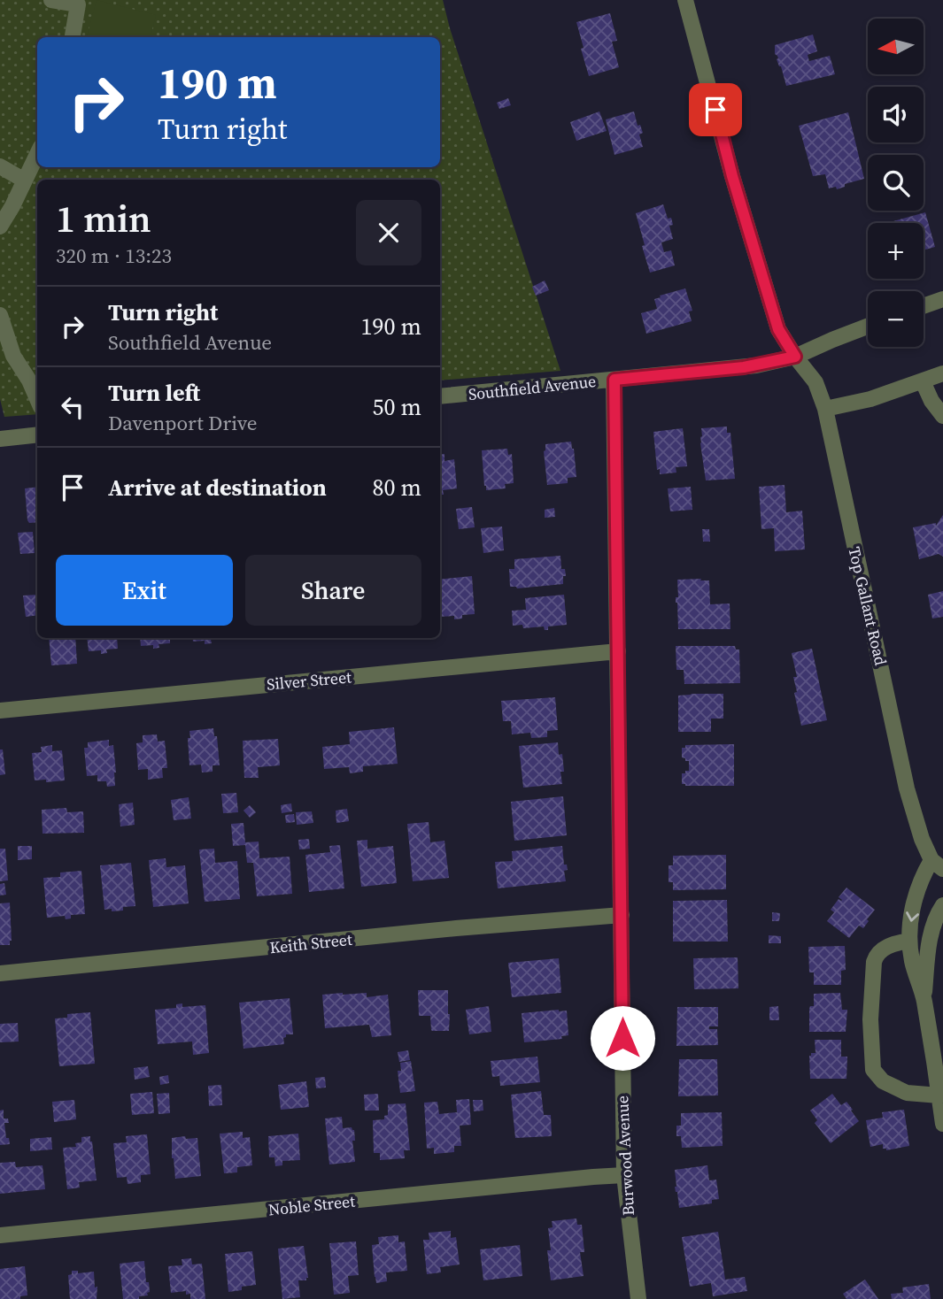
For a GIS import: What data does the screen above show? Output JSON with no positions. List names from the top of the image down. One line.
{"streets":{"street":["Southfield Avenue","Top Gallant Road","Silver Street","Keith Street","Burwood Avenue","Noble Street"]},"crossings":[["Southfield Avenue","Top Gallant Road"],["Southfield Avenue","Burwood Avenue"],["Silver Street","Burwood Avenue"],["Keith Street","Burwood Avenue"],["Burwood Avenue","Noble Street"]],"north":"left","page":{"map_buttons":["+","−"],"turn":["190 m","Turn right"],"heading":["1 min","320 m · 13:23"],"list":[{"name":"Turn right","note":"Southfield Avenue","value":"190 m"},{"name":"Turn left","note":"Davenport Drive","value":"50 m"},{"name":"Arrive at destination","value":"80 m"}],"buttons":["Exit","Share"]}}
